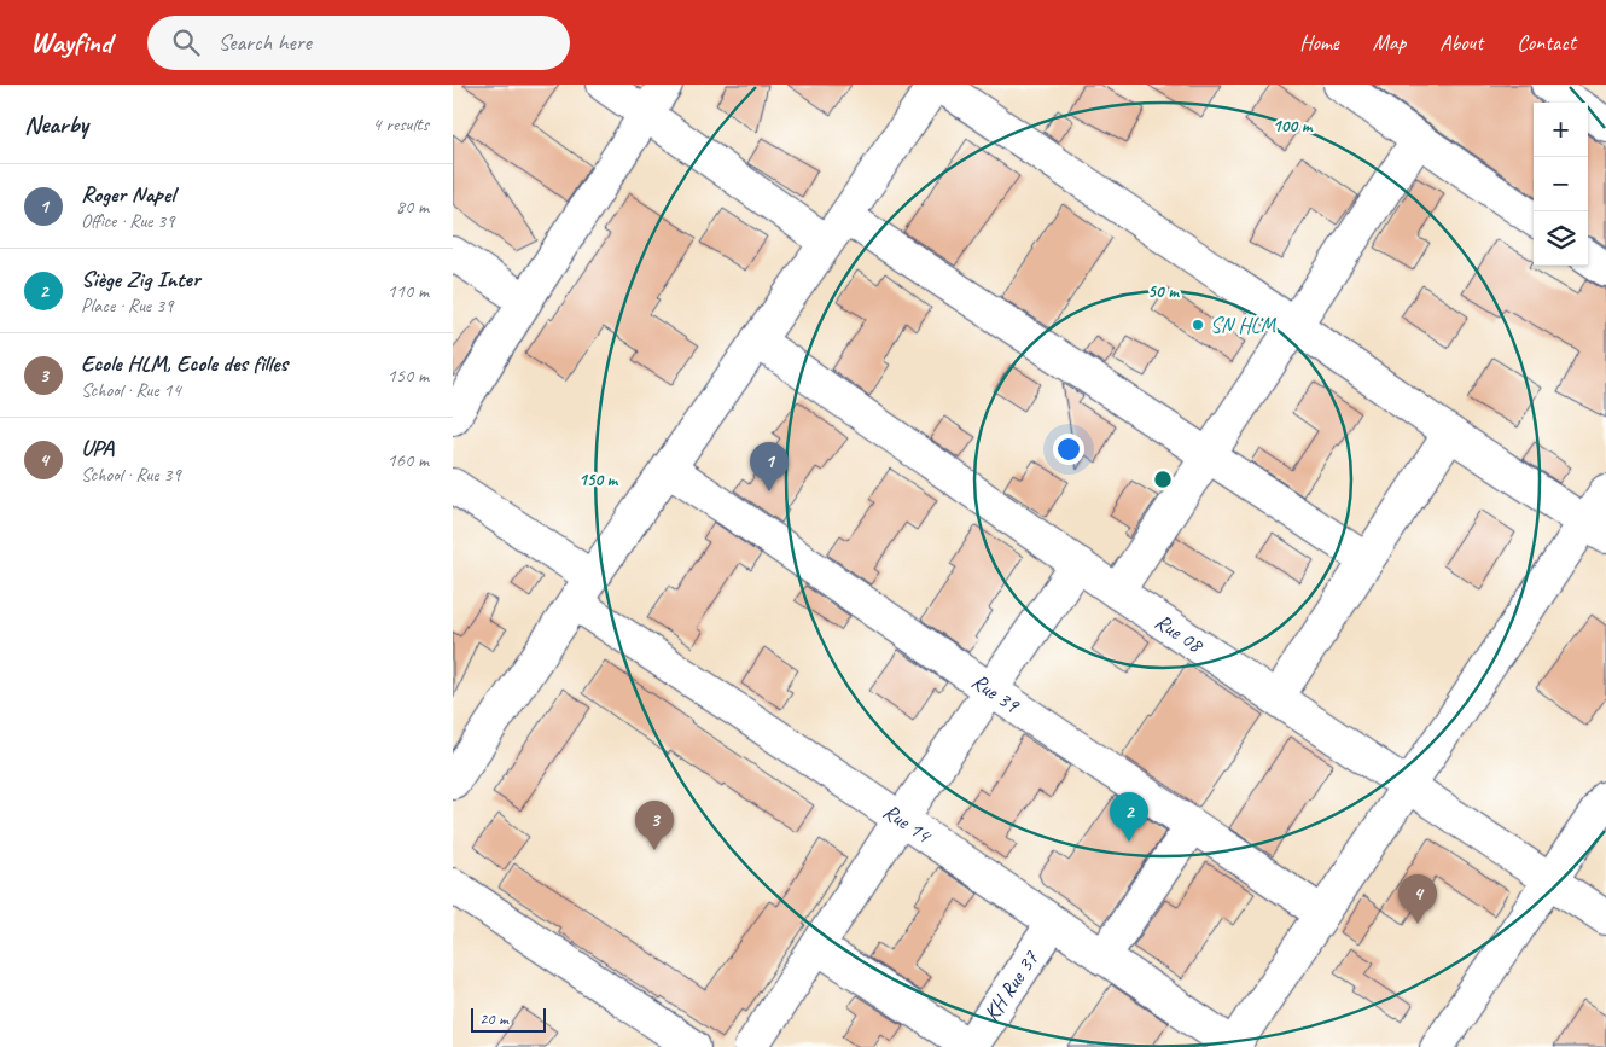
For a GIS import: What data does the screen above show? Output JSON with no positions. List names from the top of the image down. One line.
{"streets":{"street":["Rue 08","Rue 39","Rue 14","KH Rue 37"]},"crossings":[["Rue 14","KH Rue 37"]],"places":["SN HLM"],"scale_bar":"20 m","page":{"header":"Wayfind","search":"Search here","nav":["Home","Map","About","Contact"],"heading":["Nearby","4 results"],"map_buttons":["+","−"],"list":[{"mark":"1","name":"Roger Napel","note":"Office · Rue 39","value":"80 m"},{"mark":"2","name":"Siège Zig Inter","note":"Place · Rue 39","value":"110 m"},{"mark":"3","name":"Ecole HLM, Ecole des filles","note":"School · Rue 14","value":"150 m"},{"mark":"4","name":"UPA","note":"School · Rue 39","value":"160 m"}],"pins":["1","2","3","4"],"scale":"20 m"},"rings":["100 m","50 m","150 m"]}
